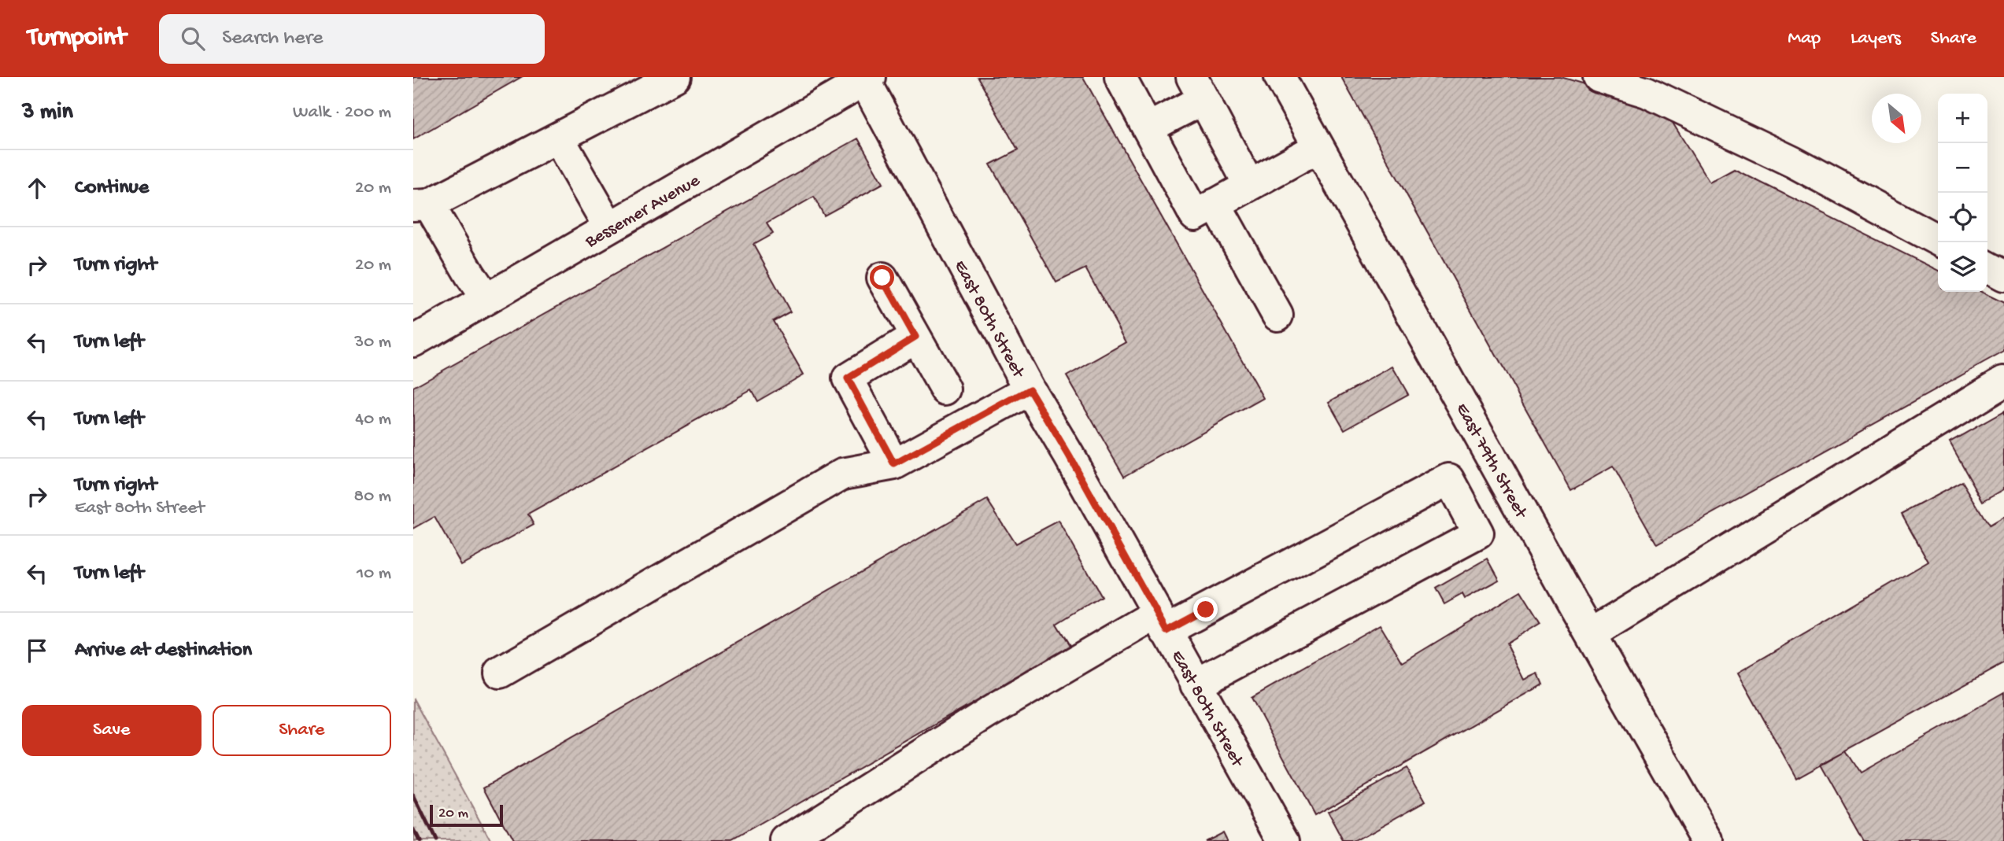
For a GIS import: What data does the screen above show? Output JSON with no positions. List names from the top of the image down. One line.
{"streets":{"street":["Bessemer Avenue","East 80th Street","East 79th Street"]},"crossings":[["Bessemer Avenue","East 80th Street"]],"scale_bar":"20 m","north":"bottom right","page":{"header":"Turnpoint","search":"Search here","nav":["Map","Layers","Share"],"heading":["3 min","Walk · 200 m"],"map_buttons":["+","−"],"list":[["Continue","20 m"],["Turn right","20 m"],["Turn left","30 m"],["Turn left","40 m"],["Turn right","East 80th Street","80 m"],["Turn left","10 m"],"Arrive at destination"],"buttons":["Save","Share"],"scale":"20 m"}}
